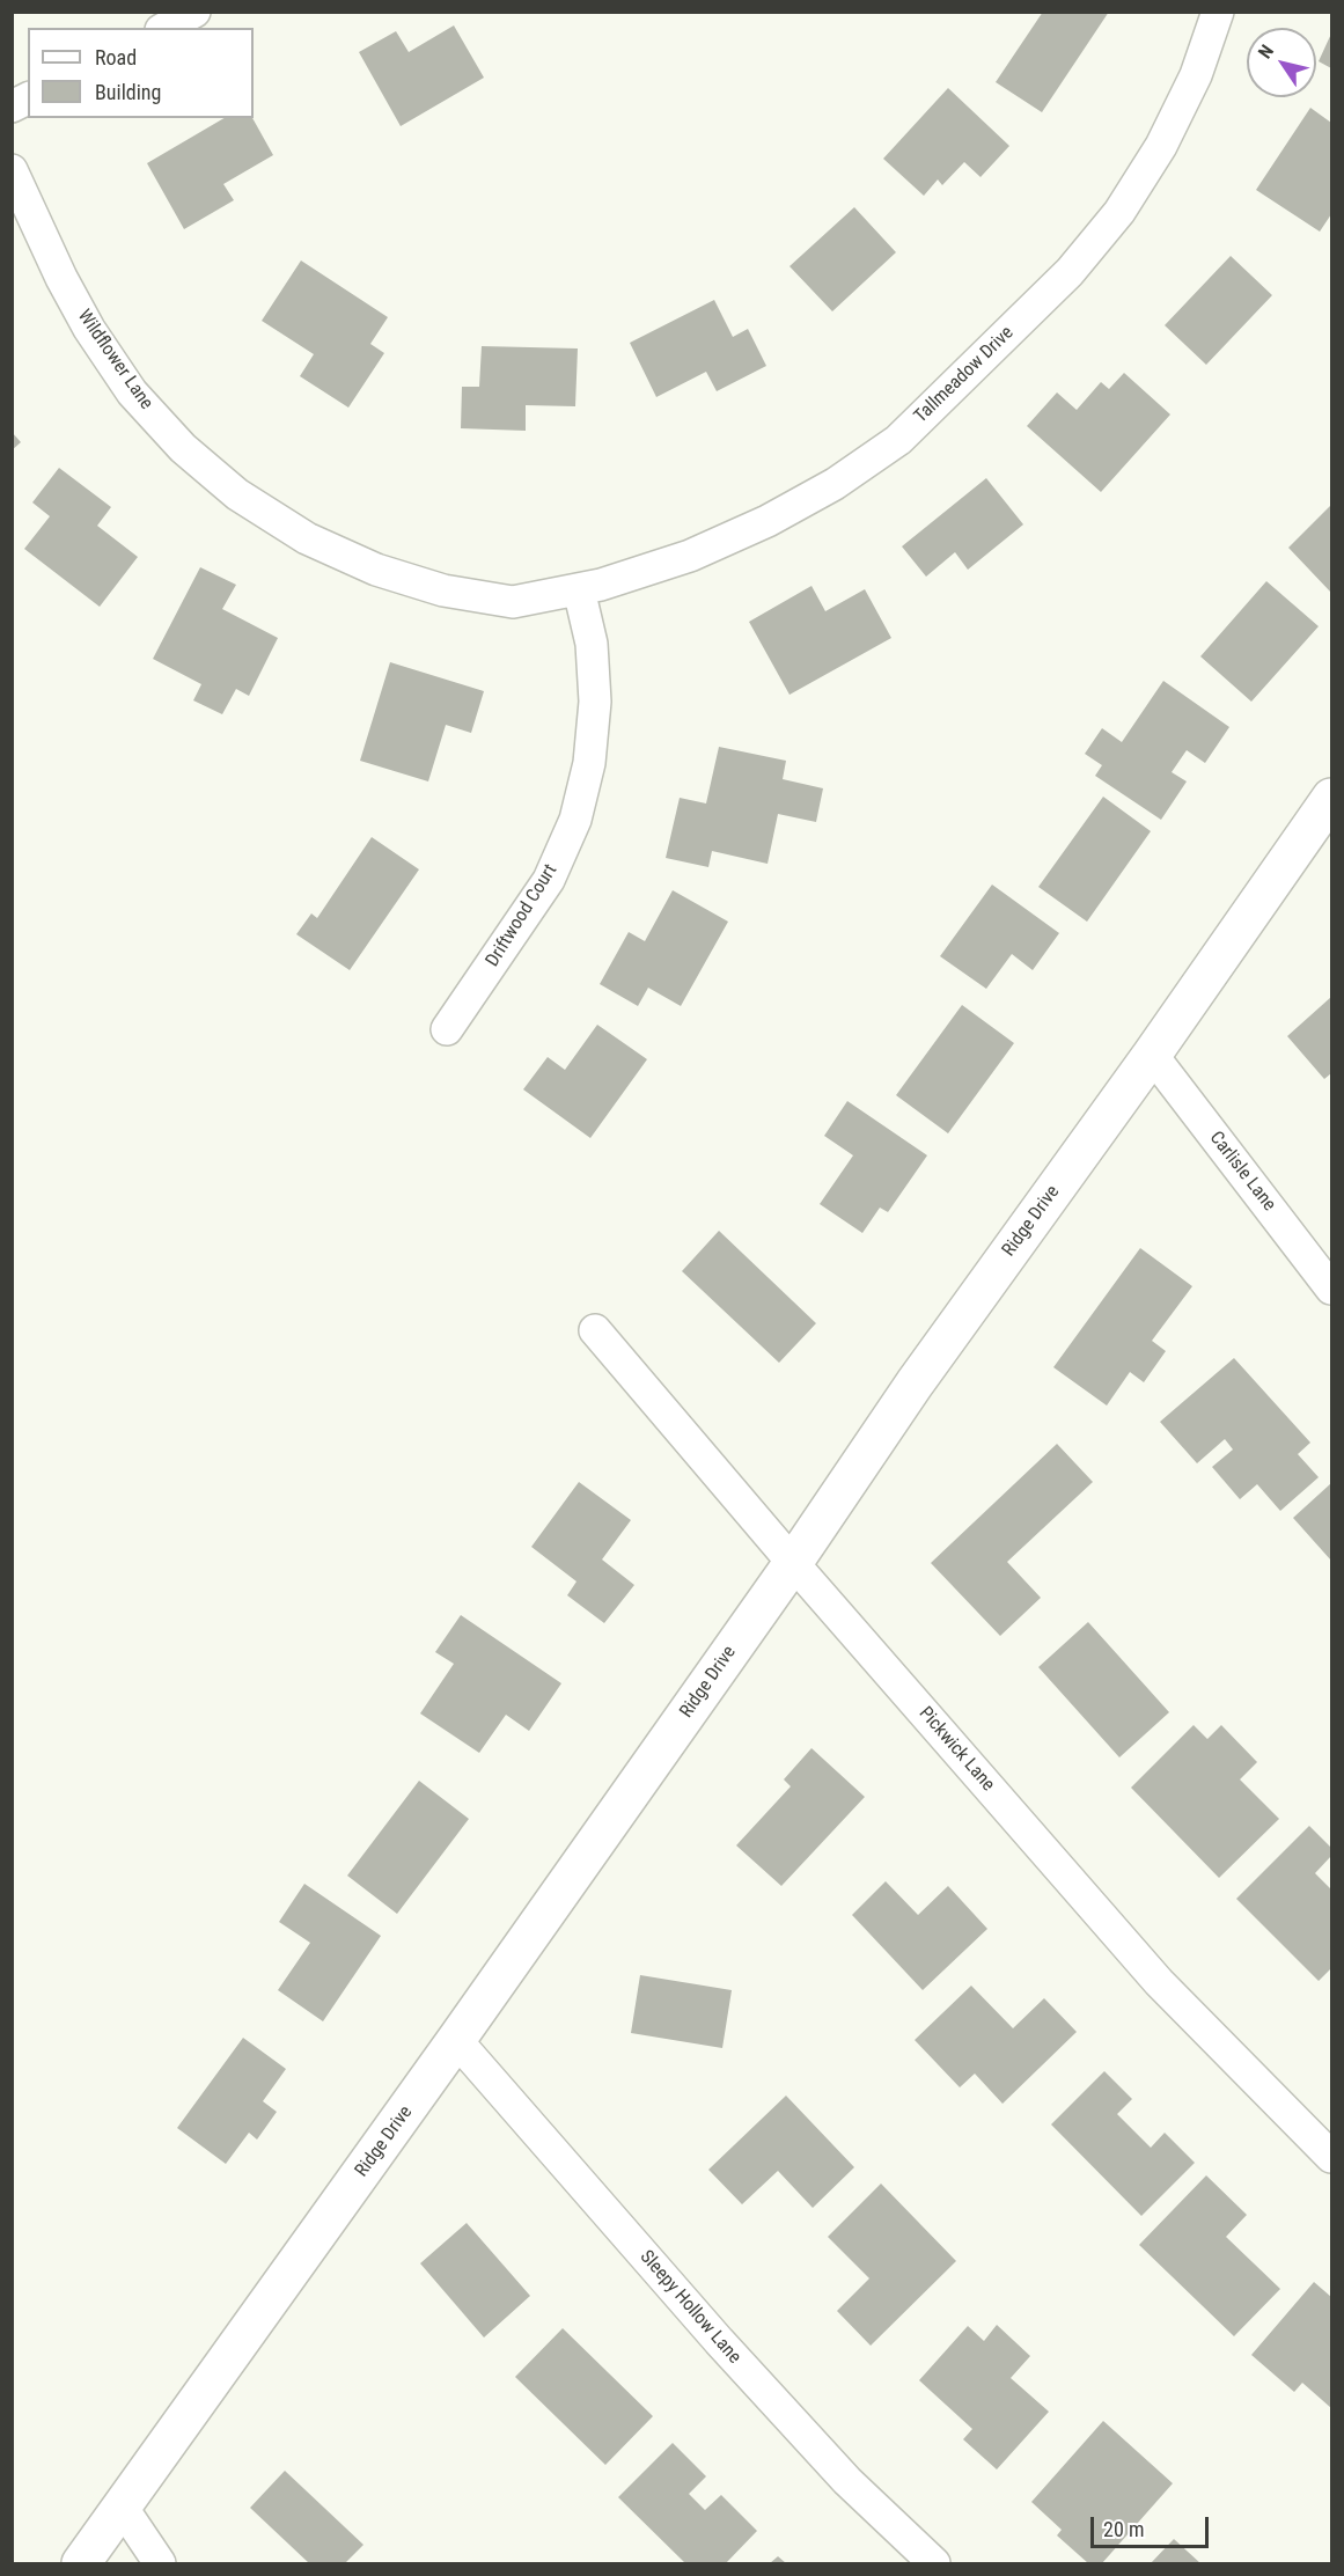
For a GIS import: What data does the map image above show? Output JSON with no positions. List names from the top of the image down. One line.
{"streets":{"street":["Wildflower Lane","Tallmeadow Drive","Driftwood Court","Carlisle Lane","Ridge Drive","Pickwick Lane","Sleepy Hollow Lane"]},"crossings":[["Wildflower Lane","Tallmeadow Drive"],["Wildflower Lane","Driftwood Court"],["Tallmeadow Drive","Driftwood Court"],["Carlisle Lane","Ridge Drive"],["Ridge Drive","Pickwick Lane"],["Ridge Drive","Sleepy Hollow Lane"]],"legend":["Road","Building"],"scale_bar":"20 m","north":"top left"}
